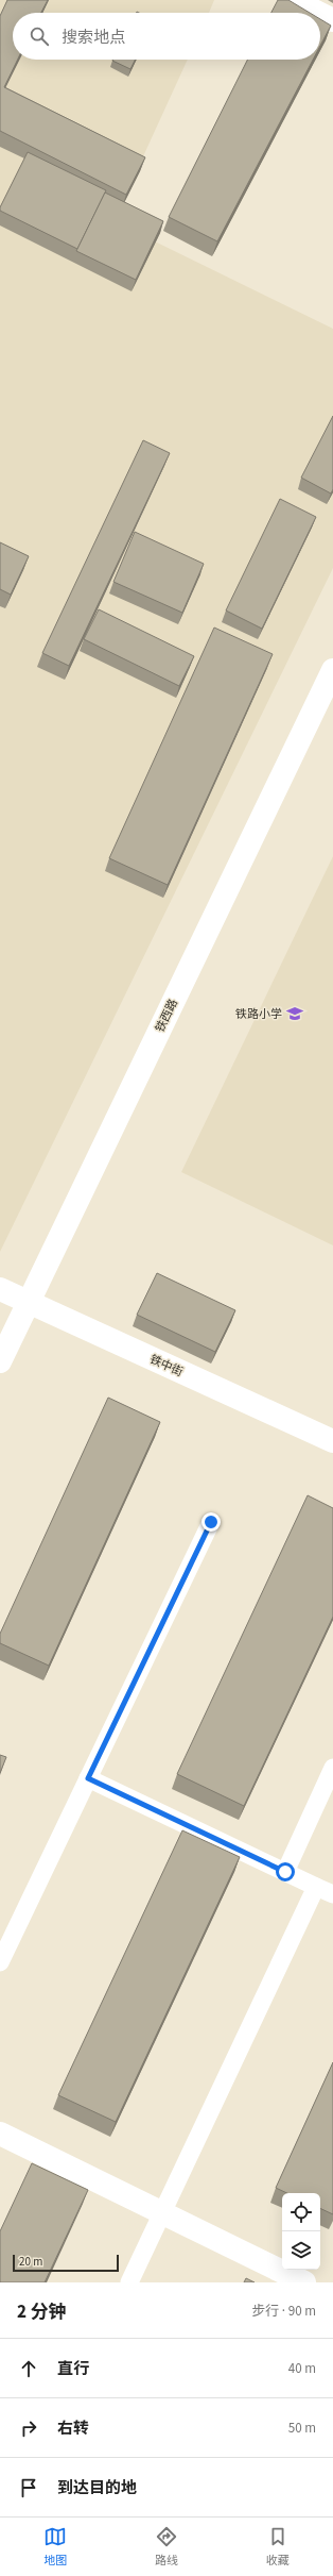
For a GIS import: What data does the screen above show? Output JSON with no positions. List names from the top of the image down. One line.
{"streets":{"street":["铁西路","铁中街"]},"crossings":[["铁西路","铁中街"]],"places":{"school or university":["铁路小学"]},"scale_bar":"20 m","page":{"search":"搜索地点","scale":"20 m","heading":["2 分钟","步行 · 90 m"],"list":[["直行","40 m"],["右转","50 m"],"到达目的地"],"nav":["地图","路线","收藏"]}}
